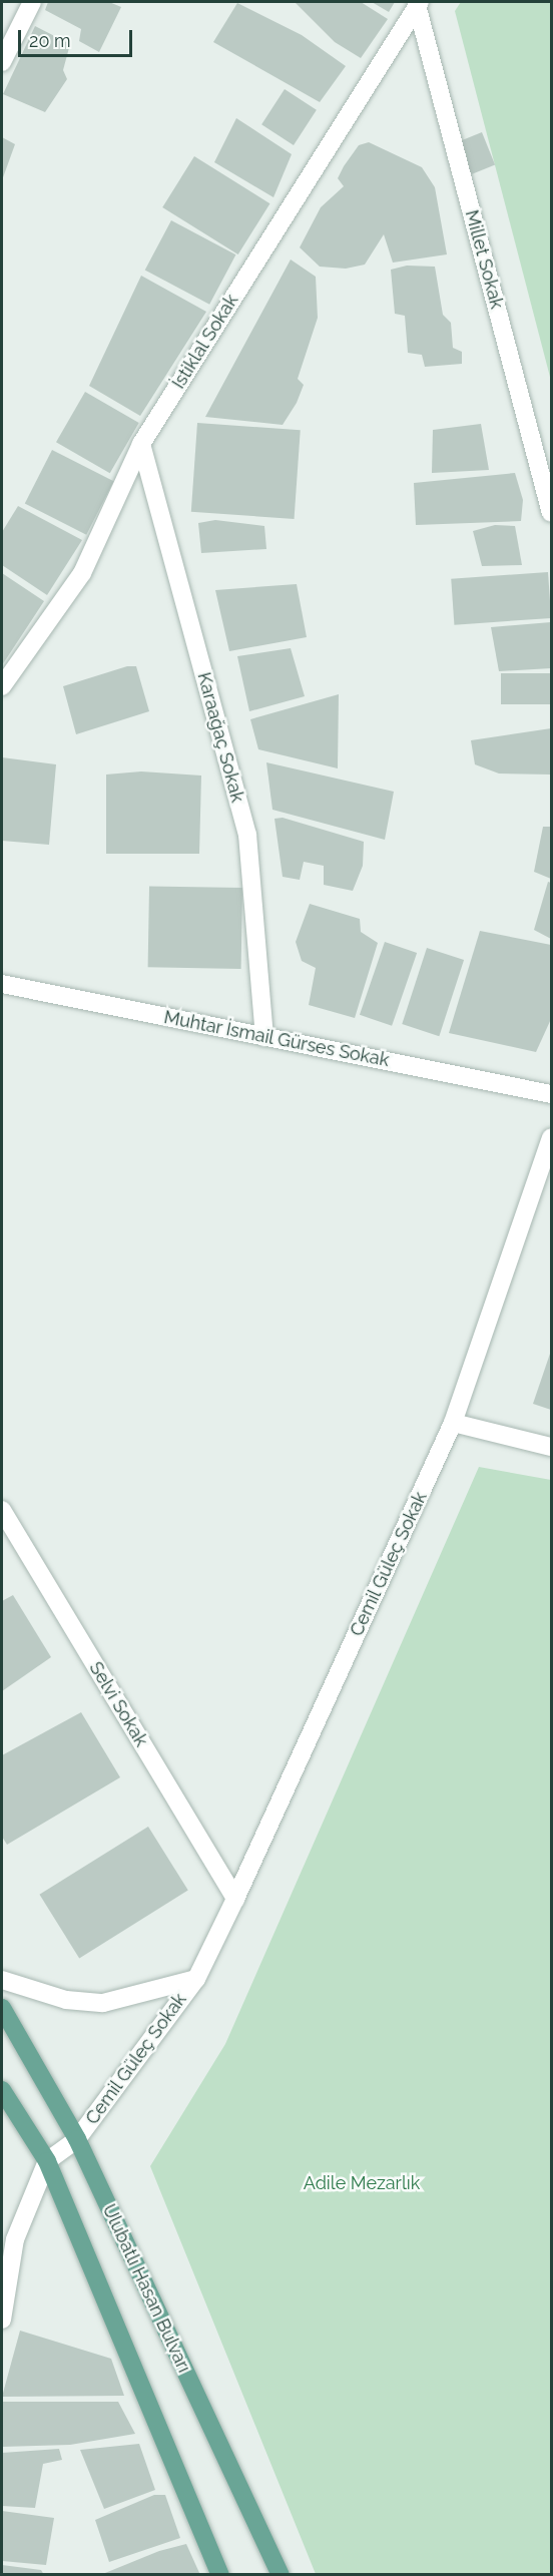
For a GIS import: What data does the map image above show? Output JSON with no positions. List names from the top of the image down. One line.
{"streets":{"main road":["Ulubatlı Hasan Bulvarı"],"street":["Millet Sokak","İstiklal Sokak","Karaağaç Sokak","Muhtar İsmail Gürses Sokak","Cemil Güleç Sokak","Selvi Sokak"]},"crossings":[["Millet Sokak","İstiklal Sokak"],["İstiklal Sokak","Karaağaç Sokak"],["Karaağaç Sokak","Muhtar İsmail Gürses Sokak"],["Cemil Güleç Sokak","Selvi Sokak"],["Cemil Güleç Sokak","Ulubatlı Hasan Bulvarı"]],"parks":["Adile Mezarlık"],"scale_bar":"20 m"}
